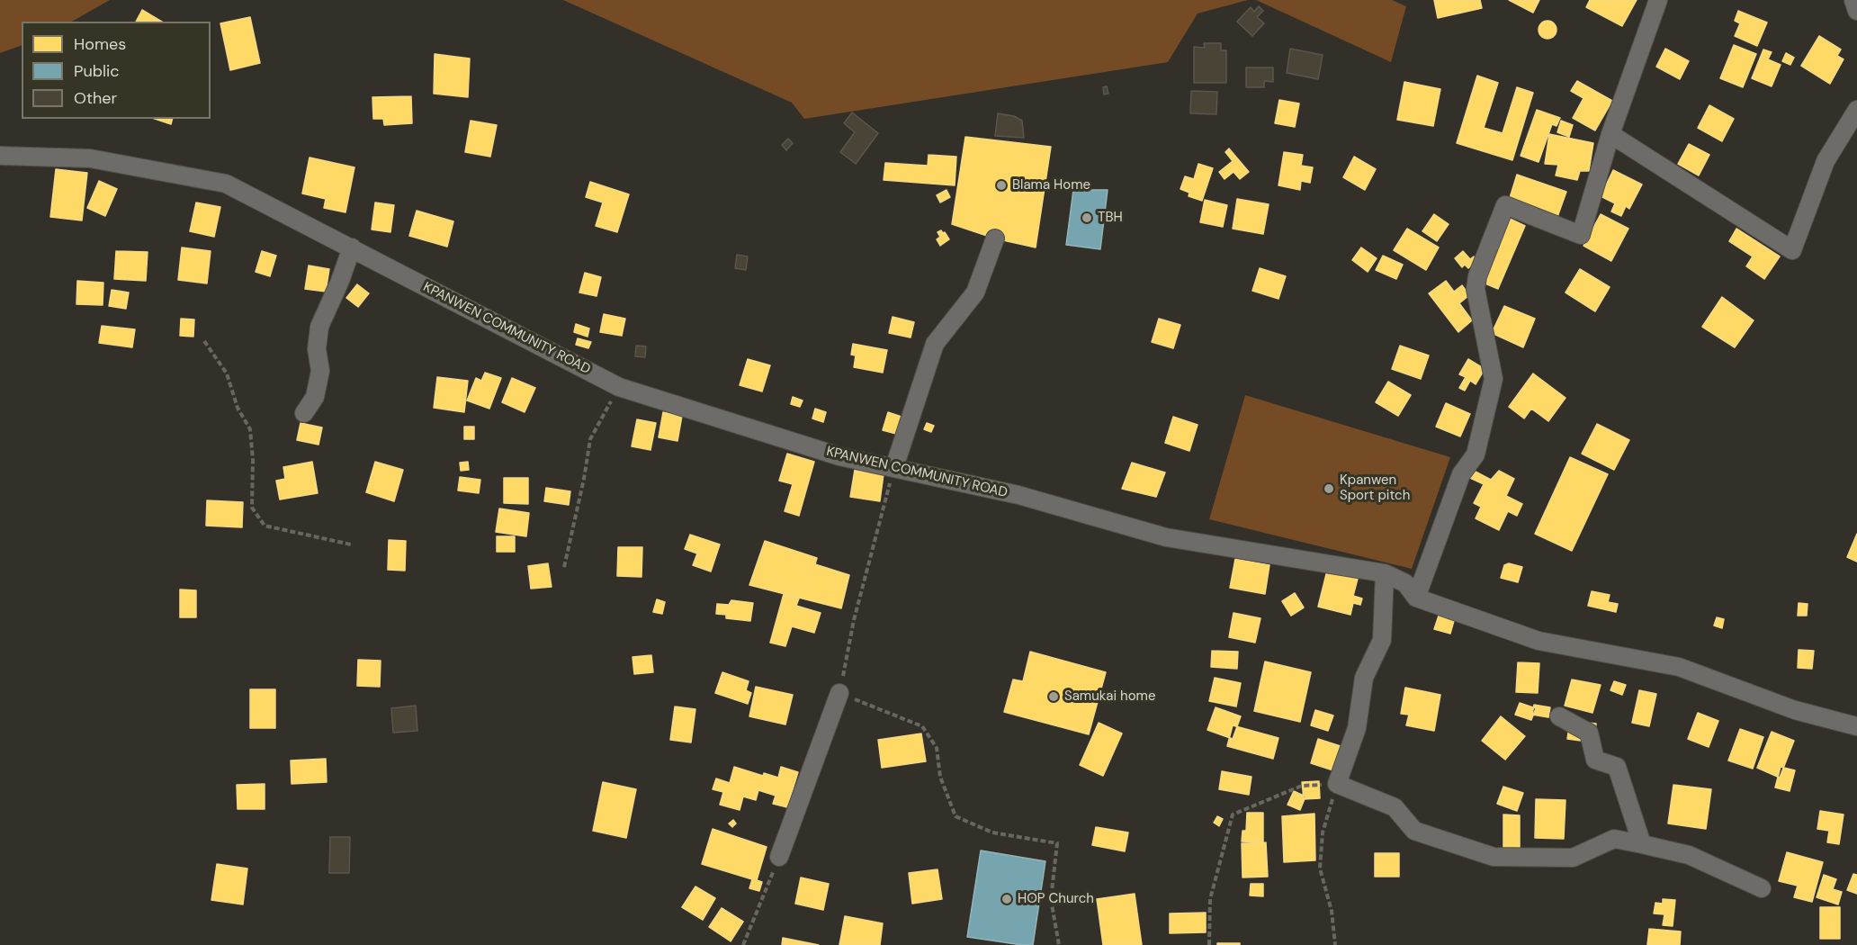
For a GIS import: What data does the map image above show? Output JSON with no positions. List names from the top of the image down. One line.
{"streets":{"street":["KPANWEN COMMUNITY ROAD"]},"places":["Blama Home","TBH","Kpanwen Sport pitch","Samukai home","HOP Church"],"legend":["Homes","Public","Other"]}
